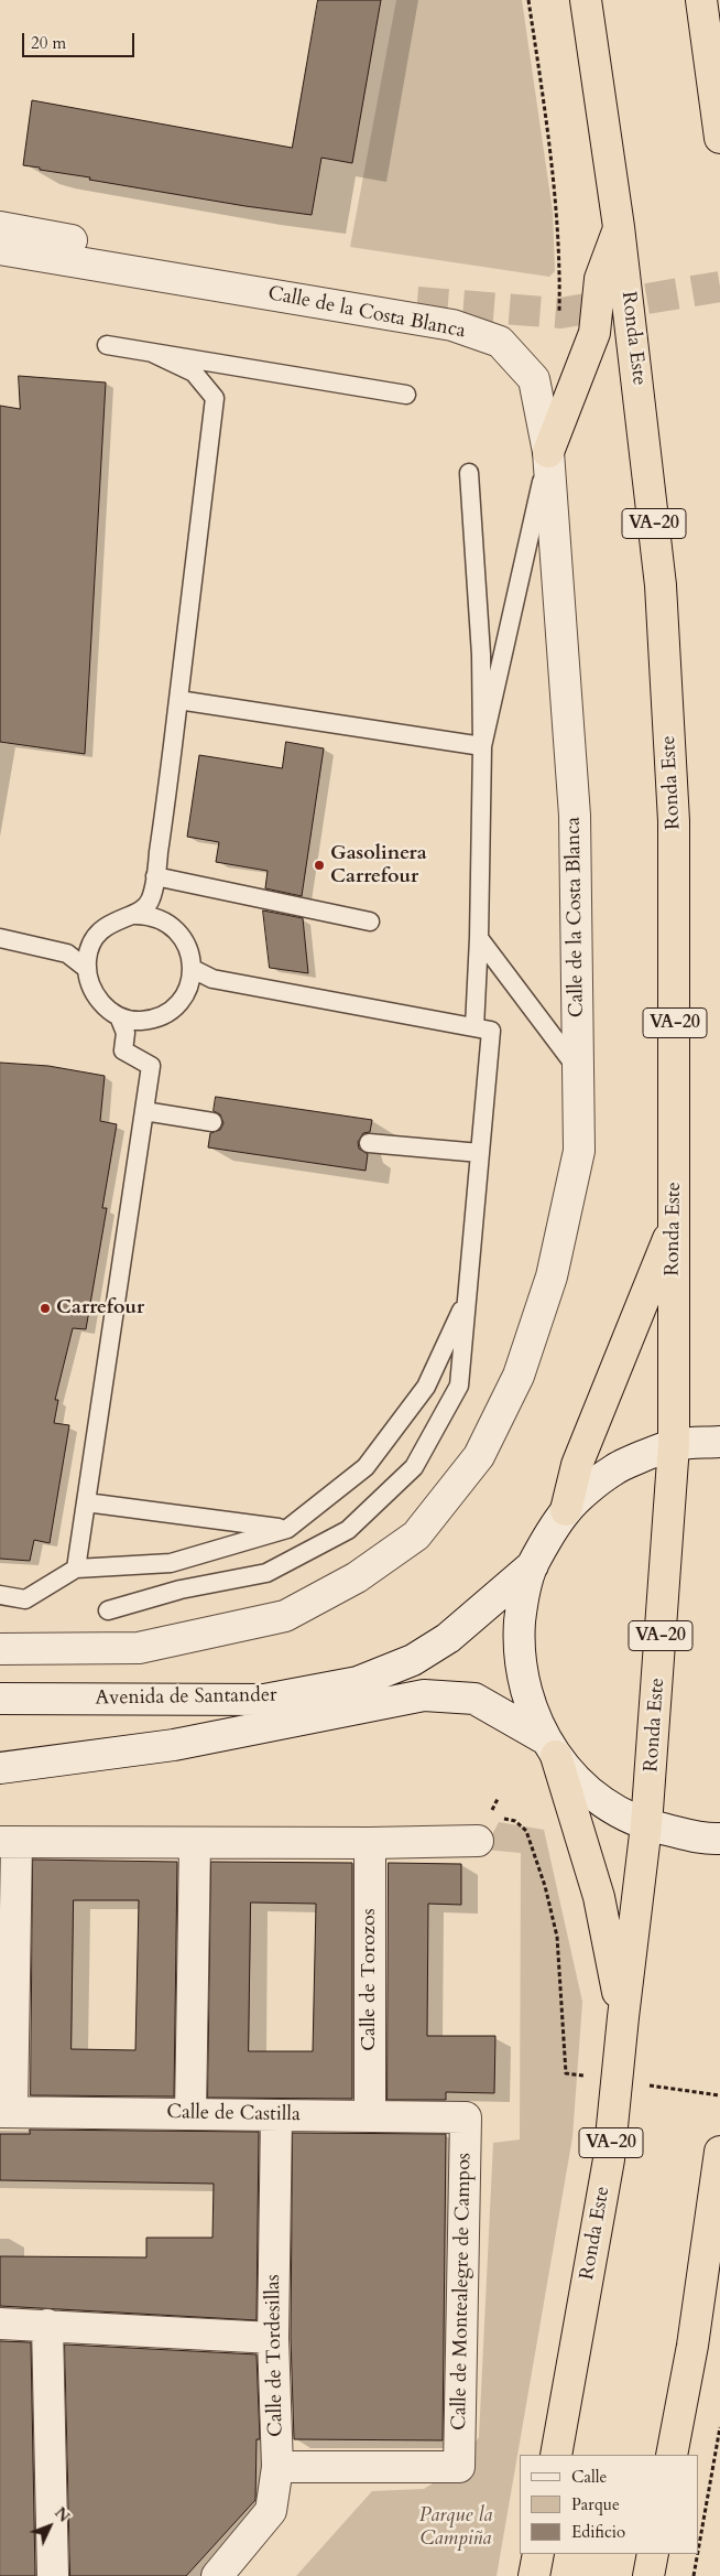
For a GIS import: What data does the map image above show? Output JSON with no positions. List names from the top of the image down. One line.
{"streets":{"highway":["Ronda Este","VA-20"],"street":["Calle de la Costa Blanca","Avenida de Santander","Calle de Torozos","Calle de Castilla","Calle de Montealegre de Campos","Calle de Tordesillas"]},"crossings":[["Calle de Torozos","Calle de Castilla"],["Calle de Castilla","Calle de Montealegre de Campos"],["Calle de Castilla","Calle de Tordesillas"],["Calle de Montealegre de Campos","Calle de Tordesillas"]],"parks":["Parque la Campiña"],"places":["Gasolinera Carrefour","Carrefour"],"legend":["Calle","Parque","Edificio"],"scale_bar":"20 m","north":"top right"}
